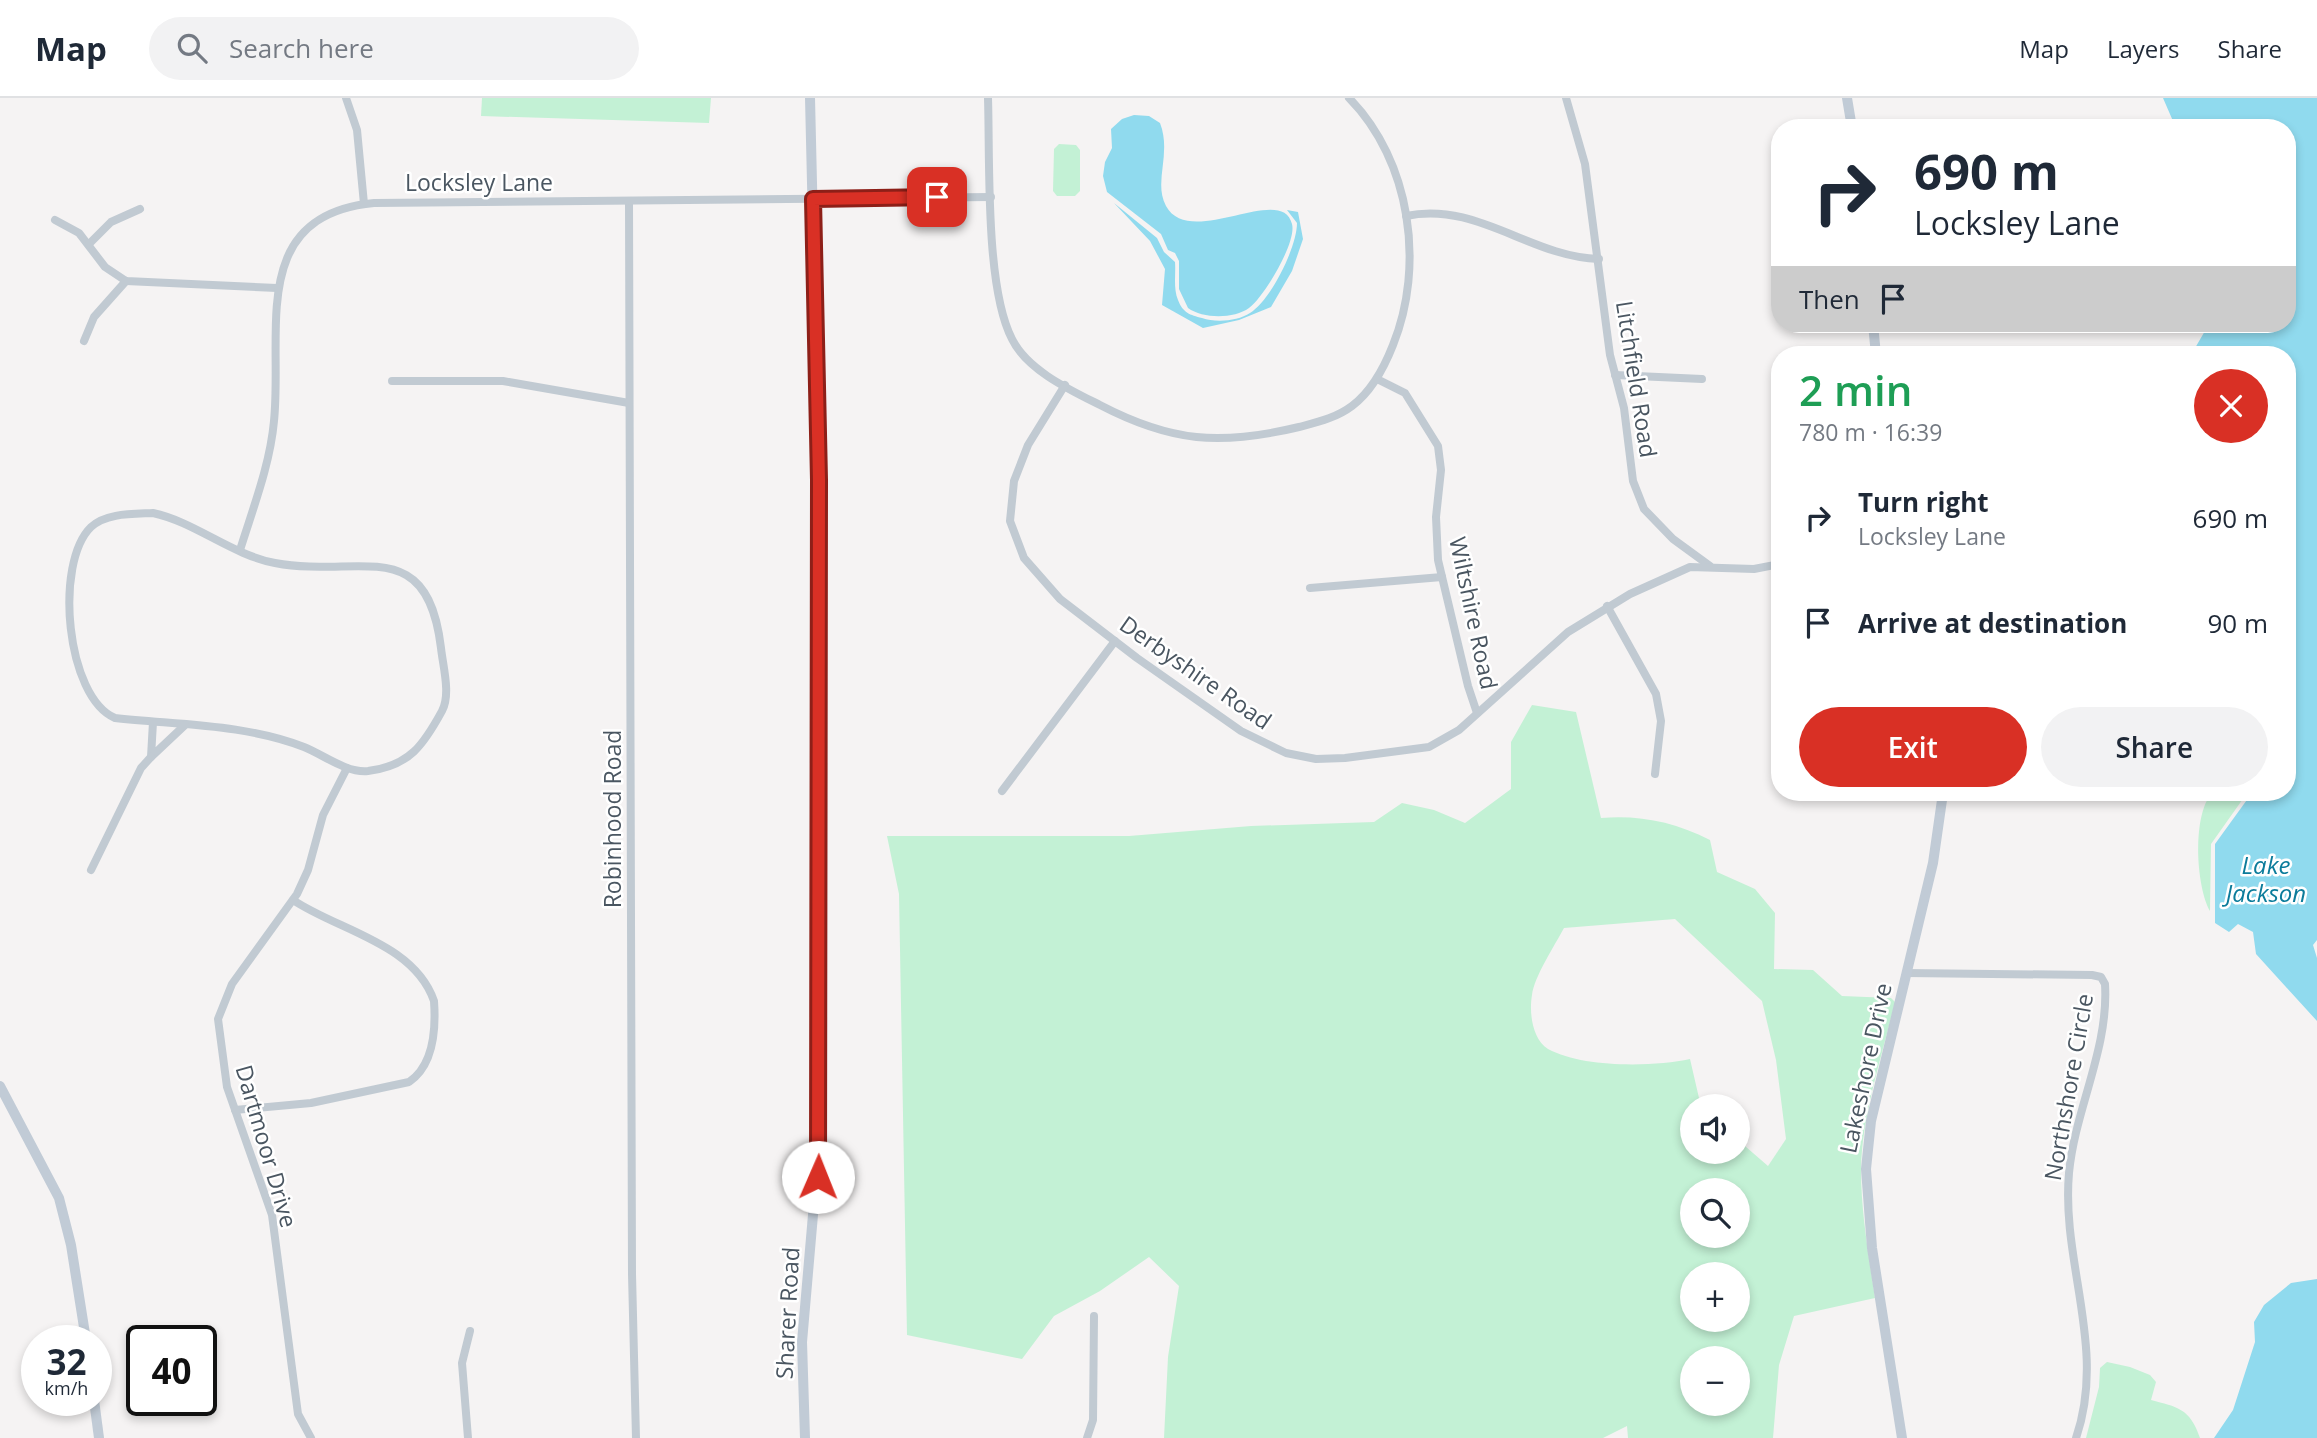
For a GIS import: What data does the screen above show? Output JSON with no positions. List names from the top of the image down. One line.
{"streets":{"street":["Locksley Lane","Litchfield Road","Wiltshire Road","Derbyshire Road","Robinhood Road","Lakeshore Drive","Northshore Circle","Dartmoor Drive","Sharer Road"]},"crossings":[["Locksley Lane","Robinhood Road"],["Locksley Lane","Sharer Road"],["Litchfield Road","Derbyshire Road"],["Wiltshire Road","Derbyshire Road"],["Lakeshore Drive","Northshore Circle"]],"water":["Lake Jackson"],"page":{"header":"Map","search":"Search here","nav":["Map","Layers","Share"],"turn":["690 m","Locksley Lane"],"then":"Then","heading":["2 min","780 m · 16:39"],"list":[{"name":"Turn right","note":"Locksley Lane","value":"690 m"},{"name":"Arrive at destination","value":"90 m"}],"buttons":["Exit","Share"],"map_buttons":["+","−"],"speed":"32 km/h","limit":"40"}}
